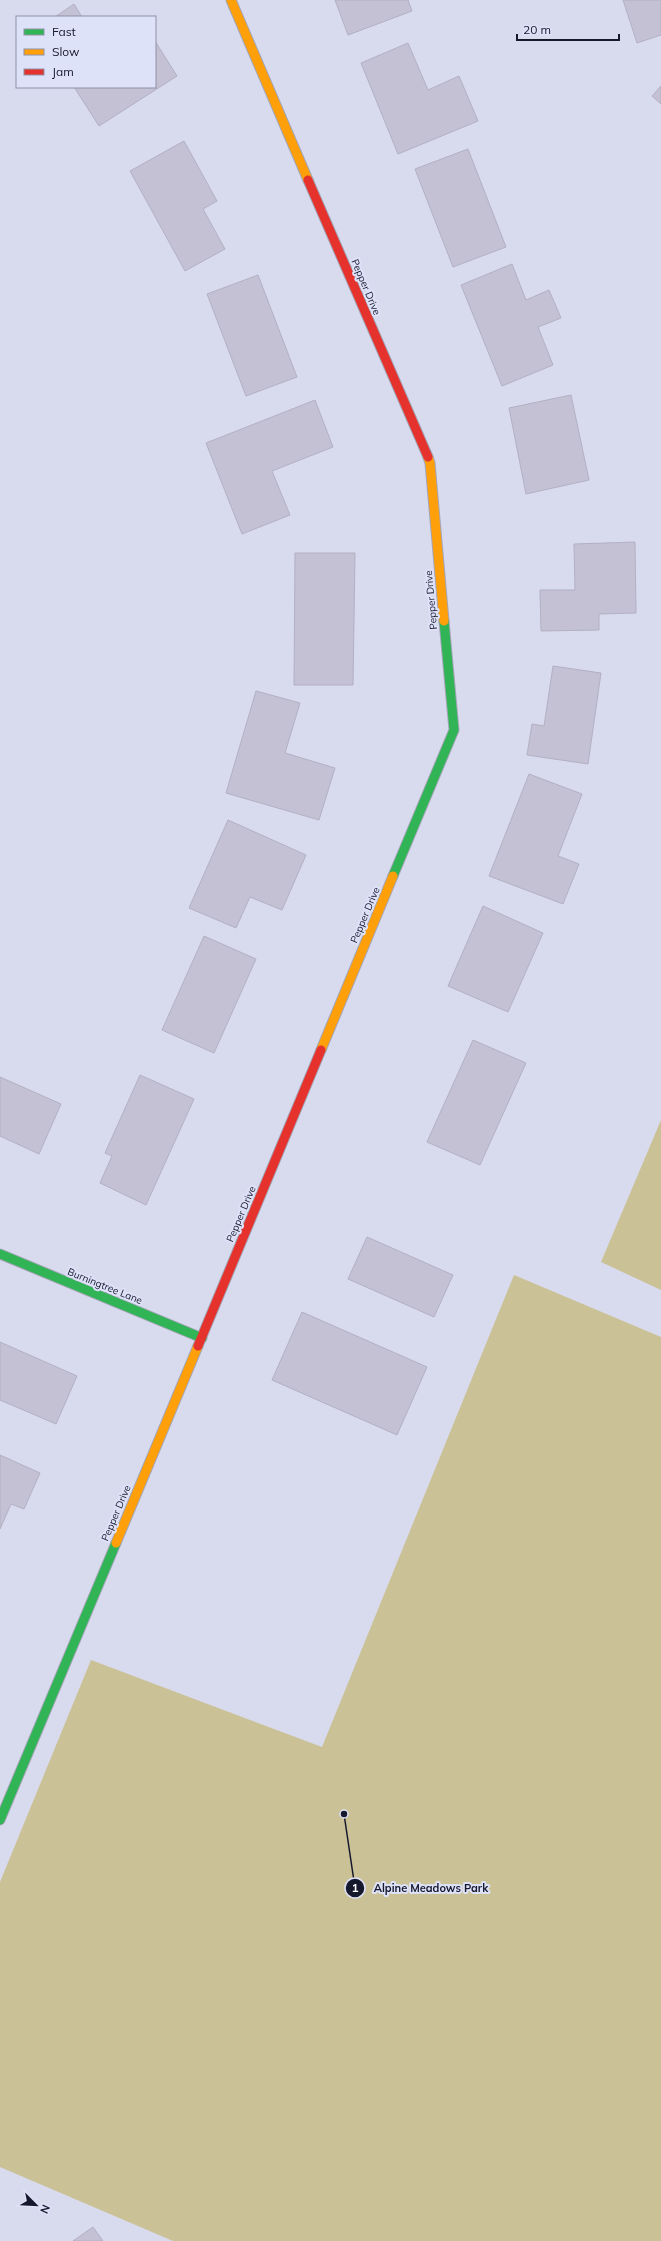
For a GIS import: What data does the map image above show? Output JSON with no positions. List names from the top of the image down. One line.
{"streets":{"street":["Pepper Drive","Burningtree Lane"]},"crossings":[["Pepper Drive","Burningtree Lane"]],"places":["Alpine Meadows Park"],"legend":["Fast","Slow","Jam"],"scale_bar":"20 m","north":"bottom right"}
